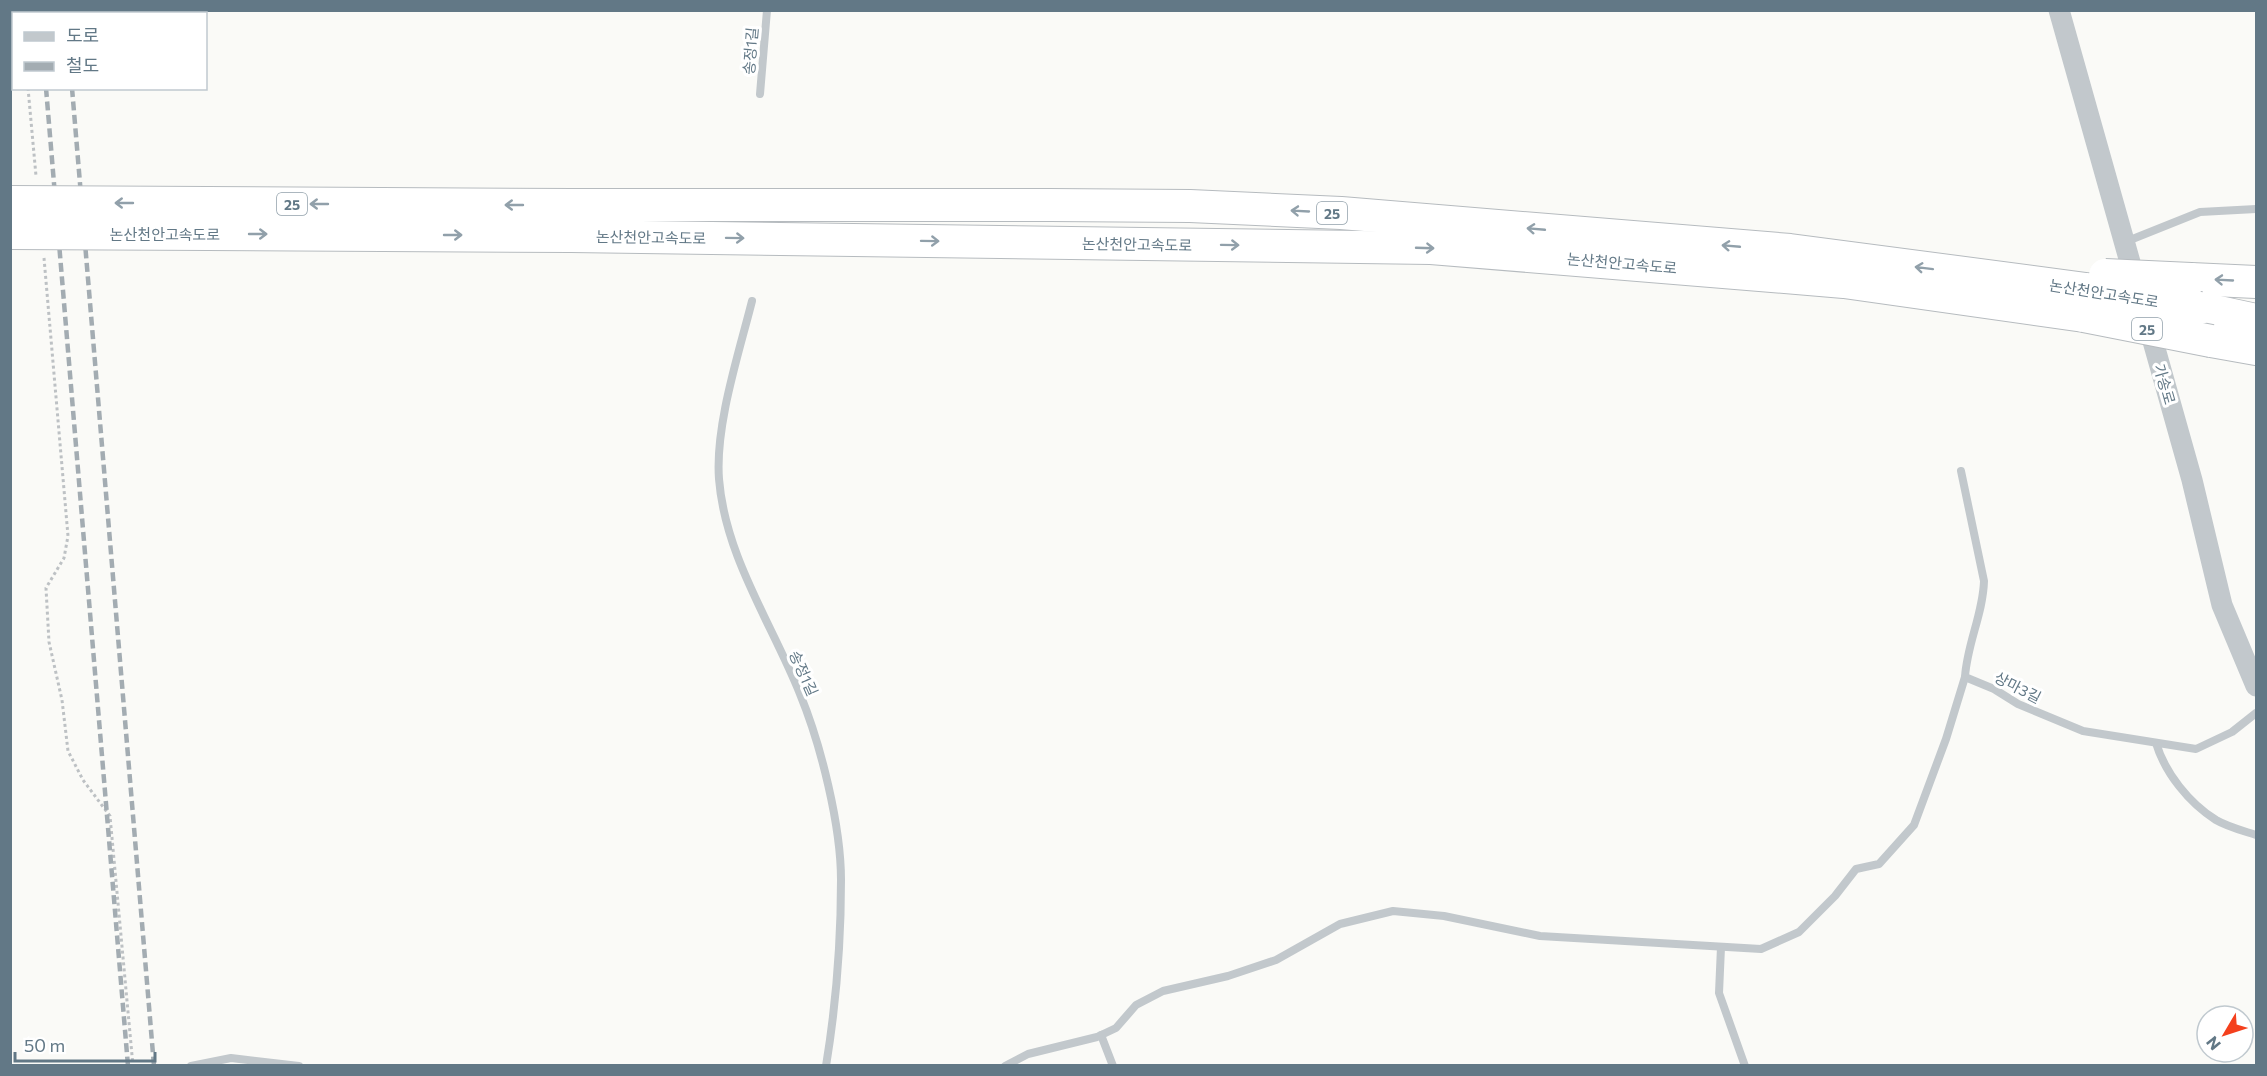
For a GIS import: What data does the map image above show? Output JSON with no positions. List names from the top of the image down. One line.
{"streets":{"highway":["25","논산천안고속도로"],"street":["가송로"],"lane":["송정1길","상마3길"]},"legend":["도로","철도"],"scale_bar":"50 m","north":"bottom left"}
